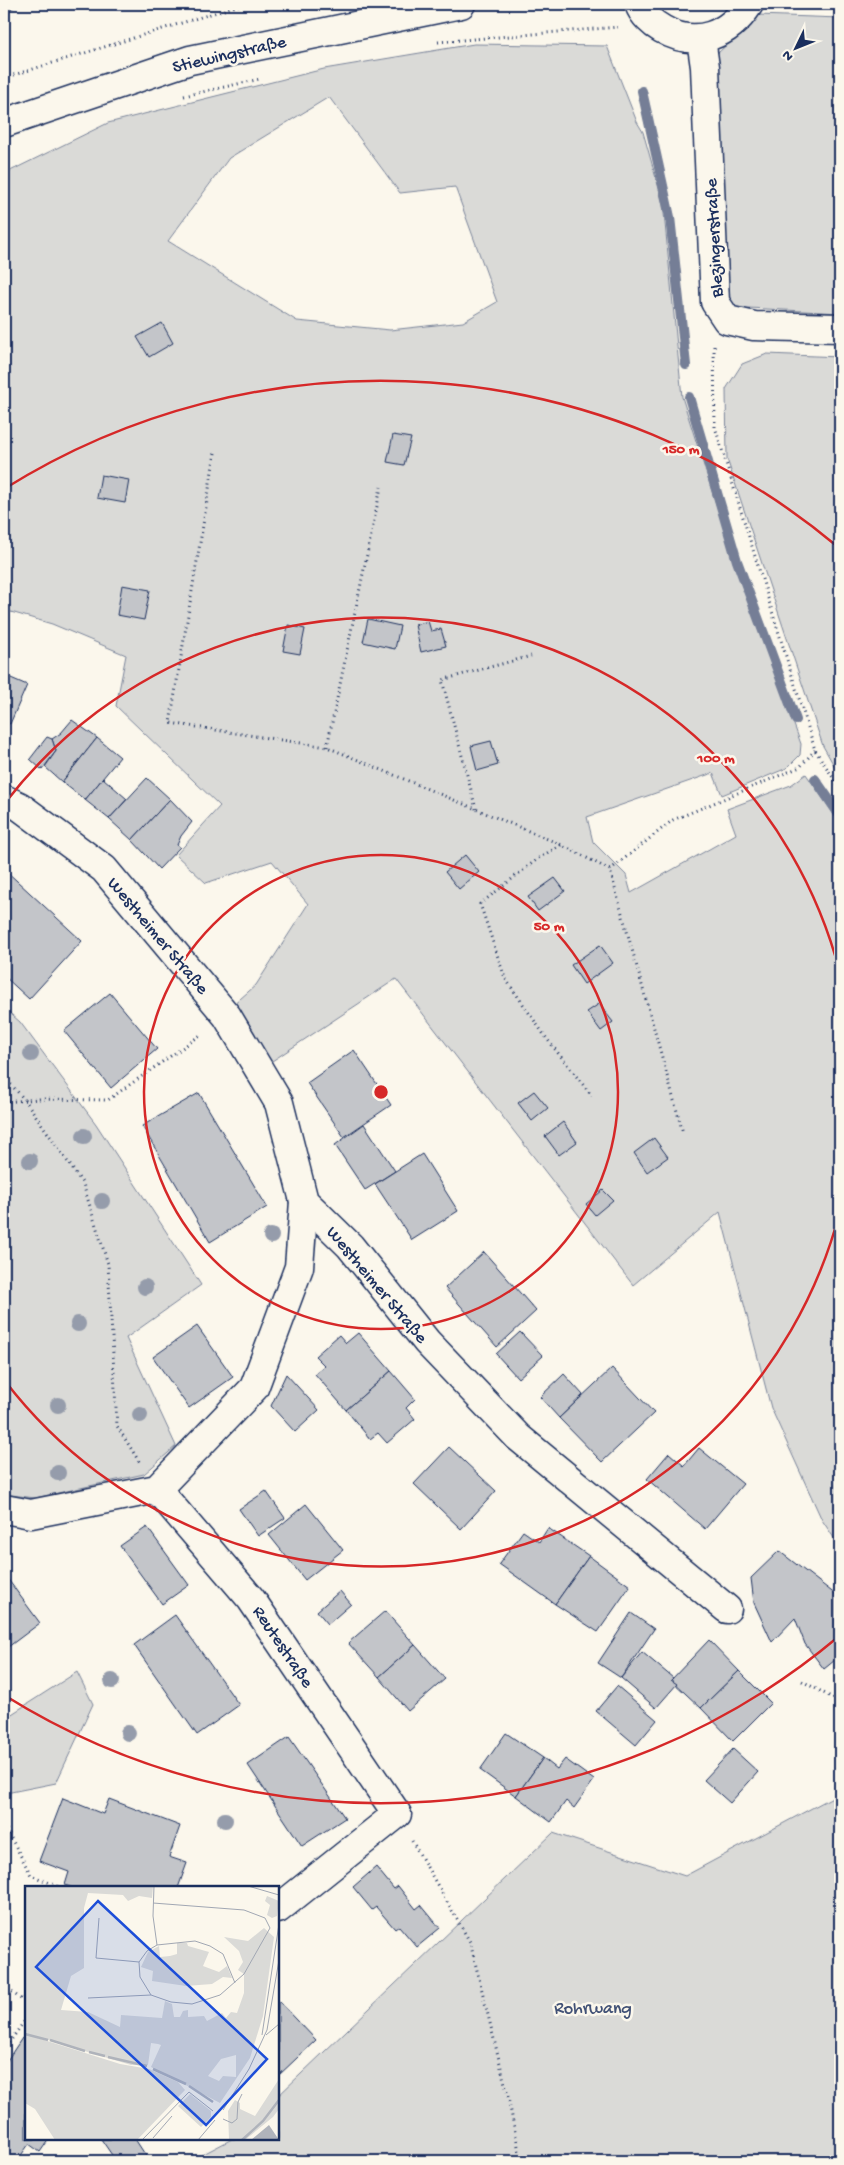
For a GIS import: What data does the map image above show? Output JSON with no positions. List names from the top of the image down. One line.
{"streets":{"street":["Stiewingstraße","Blezingerstraße","Westheimer Straße","Reutestraße"]},"parks":["Rohrwang"],"north":"bottom left","rings":["150 m","100 m","50 m"]}
